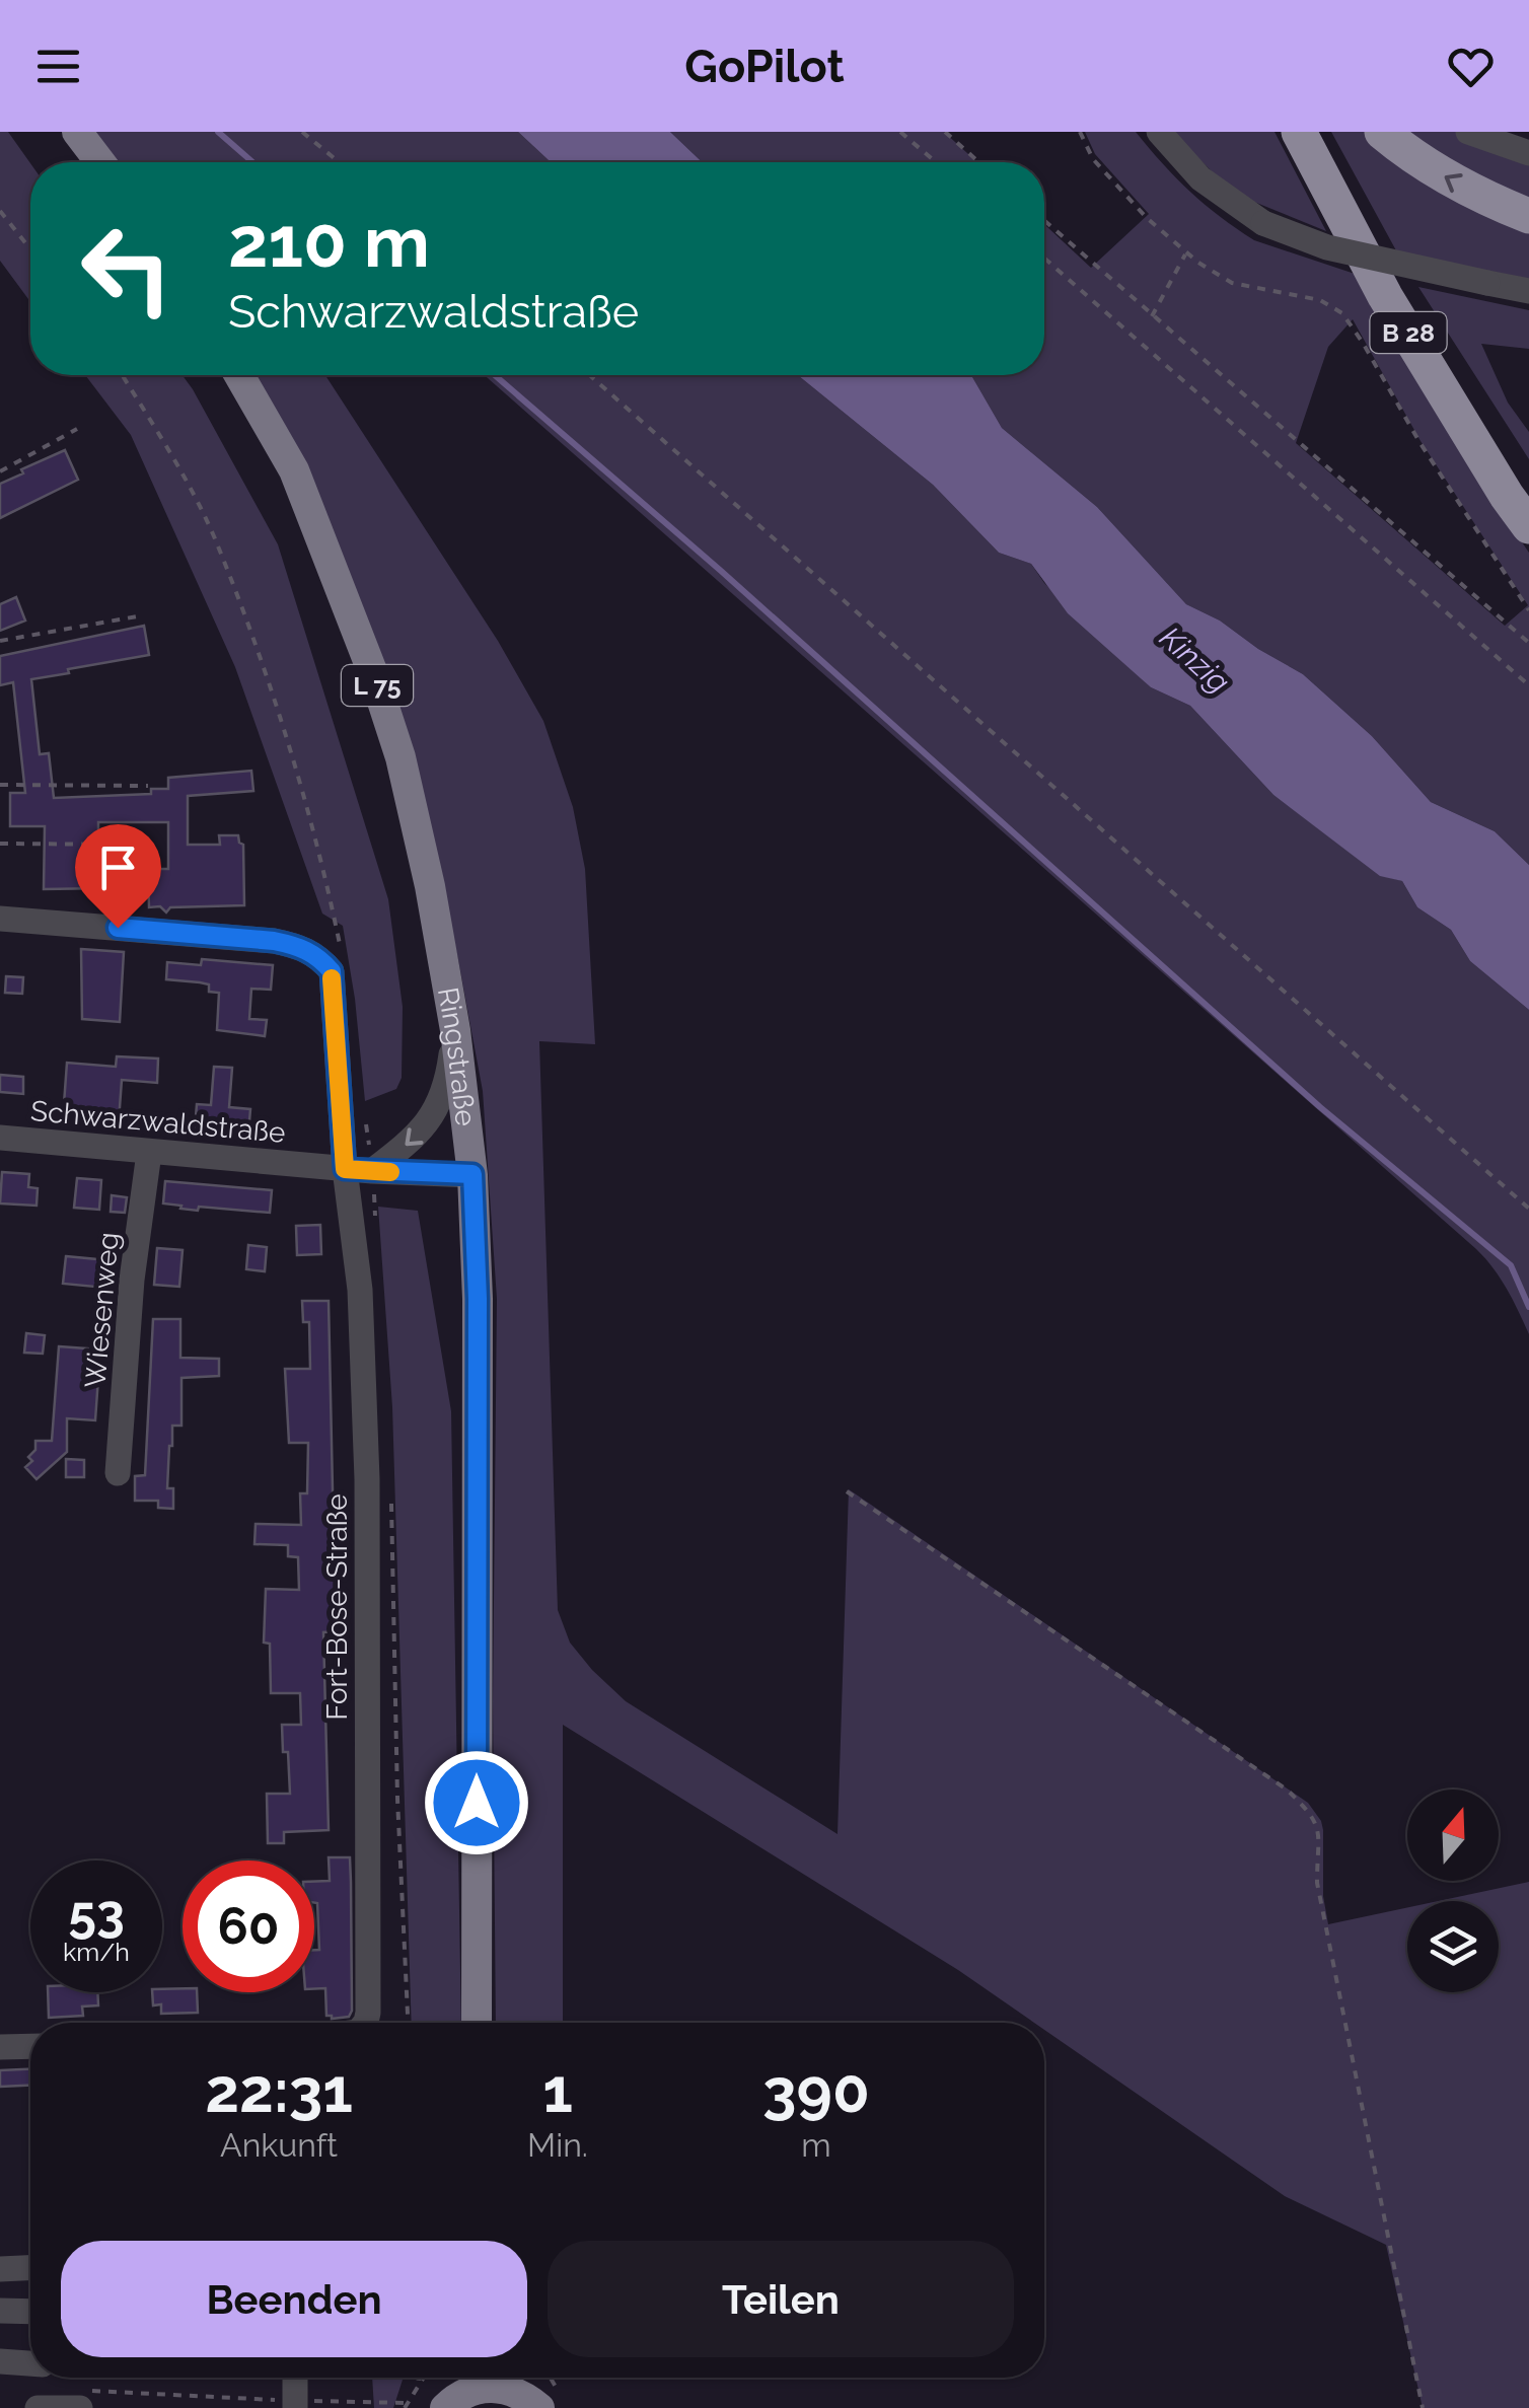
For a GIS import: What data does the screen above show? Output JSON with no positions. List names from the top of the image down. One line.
{"streets":{"highway":["B 28"],"main road":["L 75","Ringstraße"],"street":["Schwarzwaldstraße","Wiesenweg","Fort-Bose-Straße"]},"crossings":[["Ringstraße","Schwarzwaldstraße"],["Schwarzwaldstraße","Wiesenweg"],["Schwarzwaldstraße","Fort-Bose-Straße"]],"water":["Kinzig"],"north":"top","page":{"header":"GoPilot","turn":["210 m","Schwarzwaldstraße"],"speed":"53 km/h","limit":"60","eta":["22:31","Ankunft","1","Min.","390","m"],"buttons":["Beenden","Teilen"]}}
